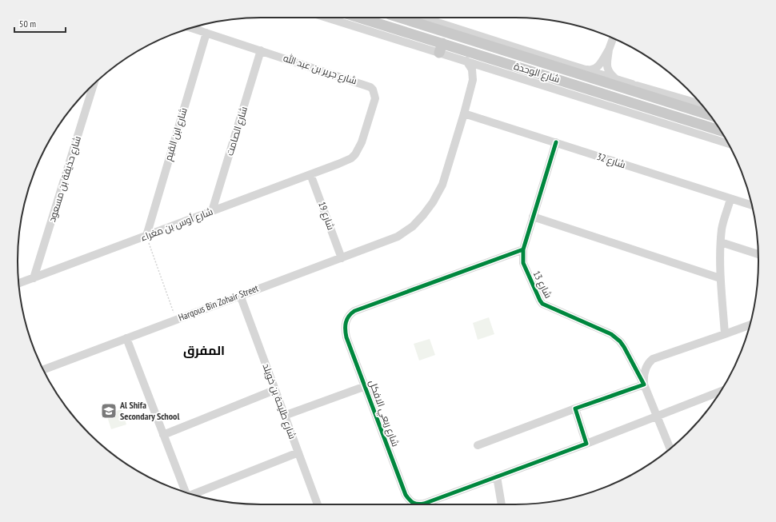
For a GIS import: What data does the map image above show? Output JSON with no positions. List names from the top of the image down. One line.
{"streets":{"main road":["شارع الوحدة"],"street":["شارع جرير بن عبد الله","شارع الصامت","شارع ابن القيم","شارع 32","شارع حذيفة بن مسعود","شارع 19","شارع أوس بن مغراء","شارع 13","Harqous Bin Zohair Street","شارع طليحة بن خويلد","شارع ربعي الافكل"]},"crossings":[["شارع جرير بن عبد الله","شارع الصامت"],["شارع جرير بن عبد الله","شارع ابن القيم"],["شارع جرير بن عبد الله","شارع أوس بن مغراء"],["شارع الصامت","شارع أوس بن مغراء"],["شارع ابن القيم","شارع أوس بن مغراء"],["شارع 32","شارع 13"],["شارع 32","Harqous Bin Zohair Street"],["شارع حذيفة بن مسعود","شارع أوس بن مغراء"],["شارع 19","شارع أوس بن مغراء"],["شارع 19","Harqous Bin Zohair Street"],["شارع 13","شارع ربعي الافكل"],["Harqous Bin Zohair Street","شارع طليحة بن خويلد"]],"districts":["المفرق"],"places":{"school or university":["Al Shifa Secondary School"]},"scale_bar":"50 m"}
